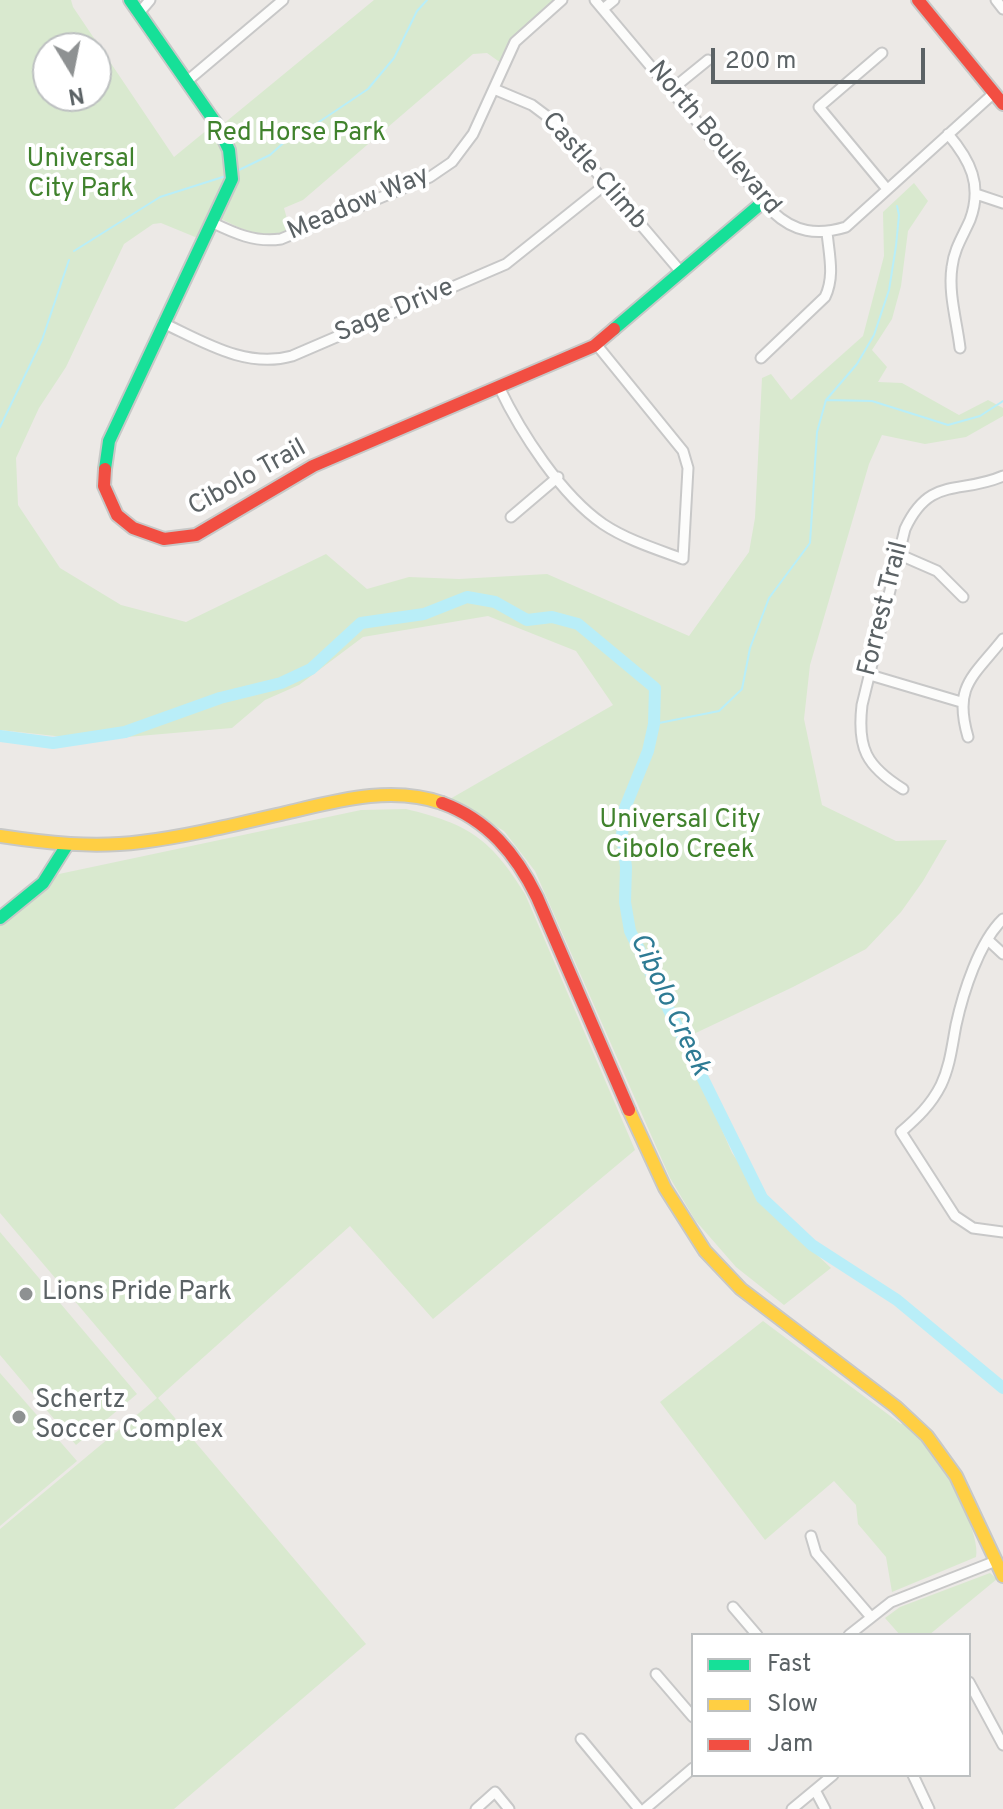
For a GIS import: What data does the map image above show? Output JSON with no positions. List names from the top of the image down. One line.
{"streets":{"street":["North Boulevard","Castle Climb","Meadow Way","Sage Drive","Cibolo Trail","Forrest Trail"]},"crossings":[["North Boulevard","Cibolo Trail"],["Castle Climb","Meadow Way"],["Castle Climb","Sage Drive"],["Castle Climb","Cibolo Trail"],["Meadow Way","Cibolo Trail"],["Sage Drive","Cibolo Trail"]],"water":["Cibolo Creek"],"parks":["Red Horse Park","Universal City Park","Universal City Cibolo Creek"],"places":["Lions Pride Park","Schertz Soccer Complex"],"legend":["Fast","Slow","Jam"],"scale_bar":"200 m","north":"bottom"}
